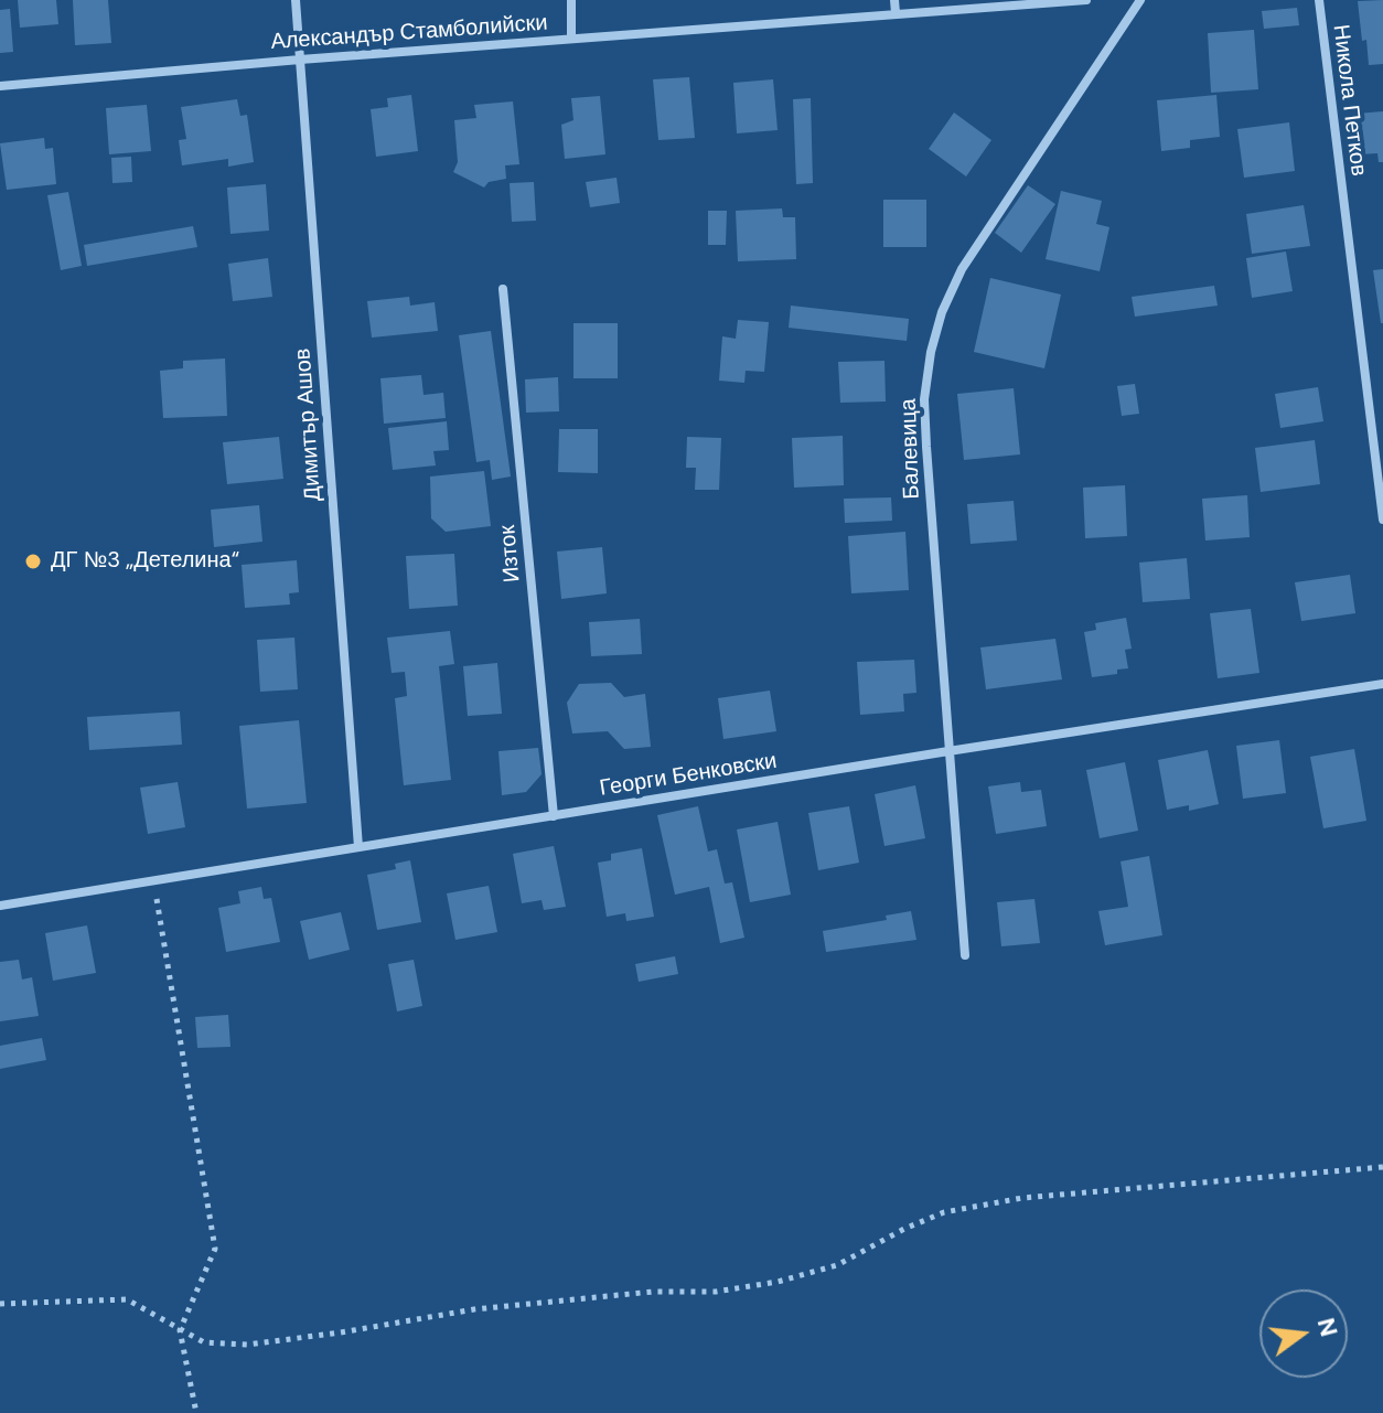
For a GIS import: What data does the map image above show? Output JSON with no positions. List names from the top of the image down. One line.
{"streets":{"street":["Александър Стамболийски","Никола Петков","Димитър Ашов","Балевица","Изток","Георги Бенковски"]},"crossings":[["Александър Стамболийски","Димитър Ашов"],["Димитър Ашов","Георги Бенковски"],["Балевица","Георги Бенковски"],["Изток","Георги Бенковски"]],"places":["ДГ №3 „Детелина“"],"north":"right"}
